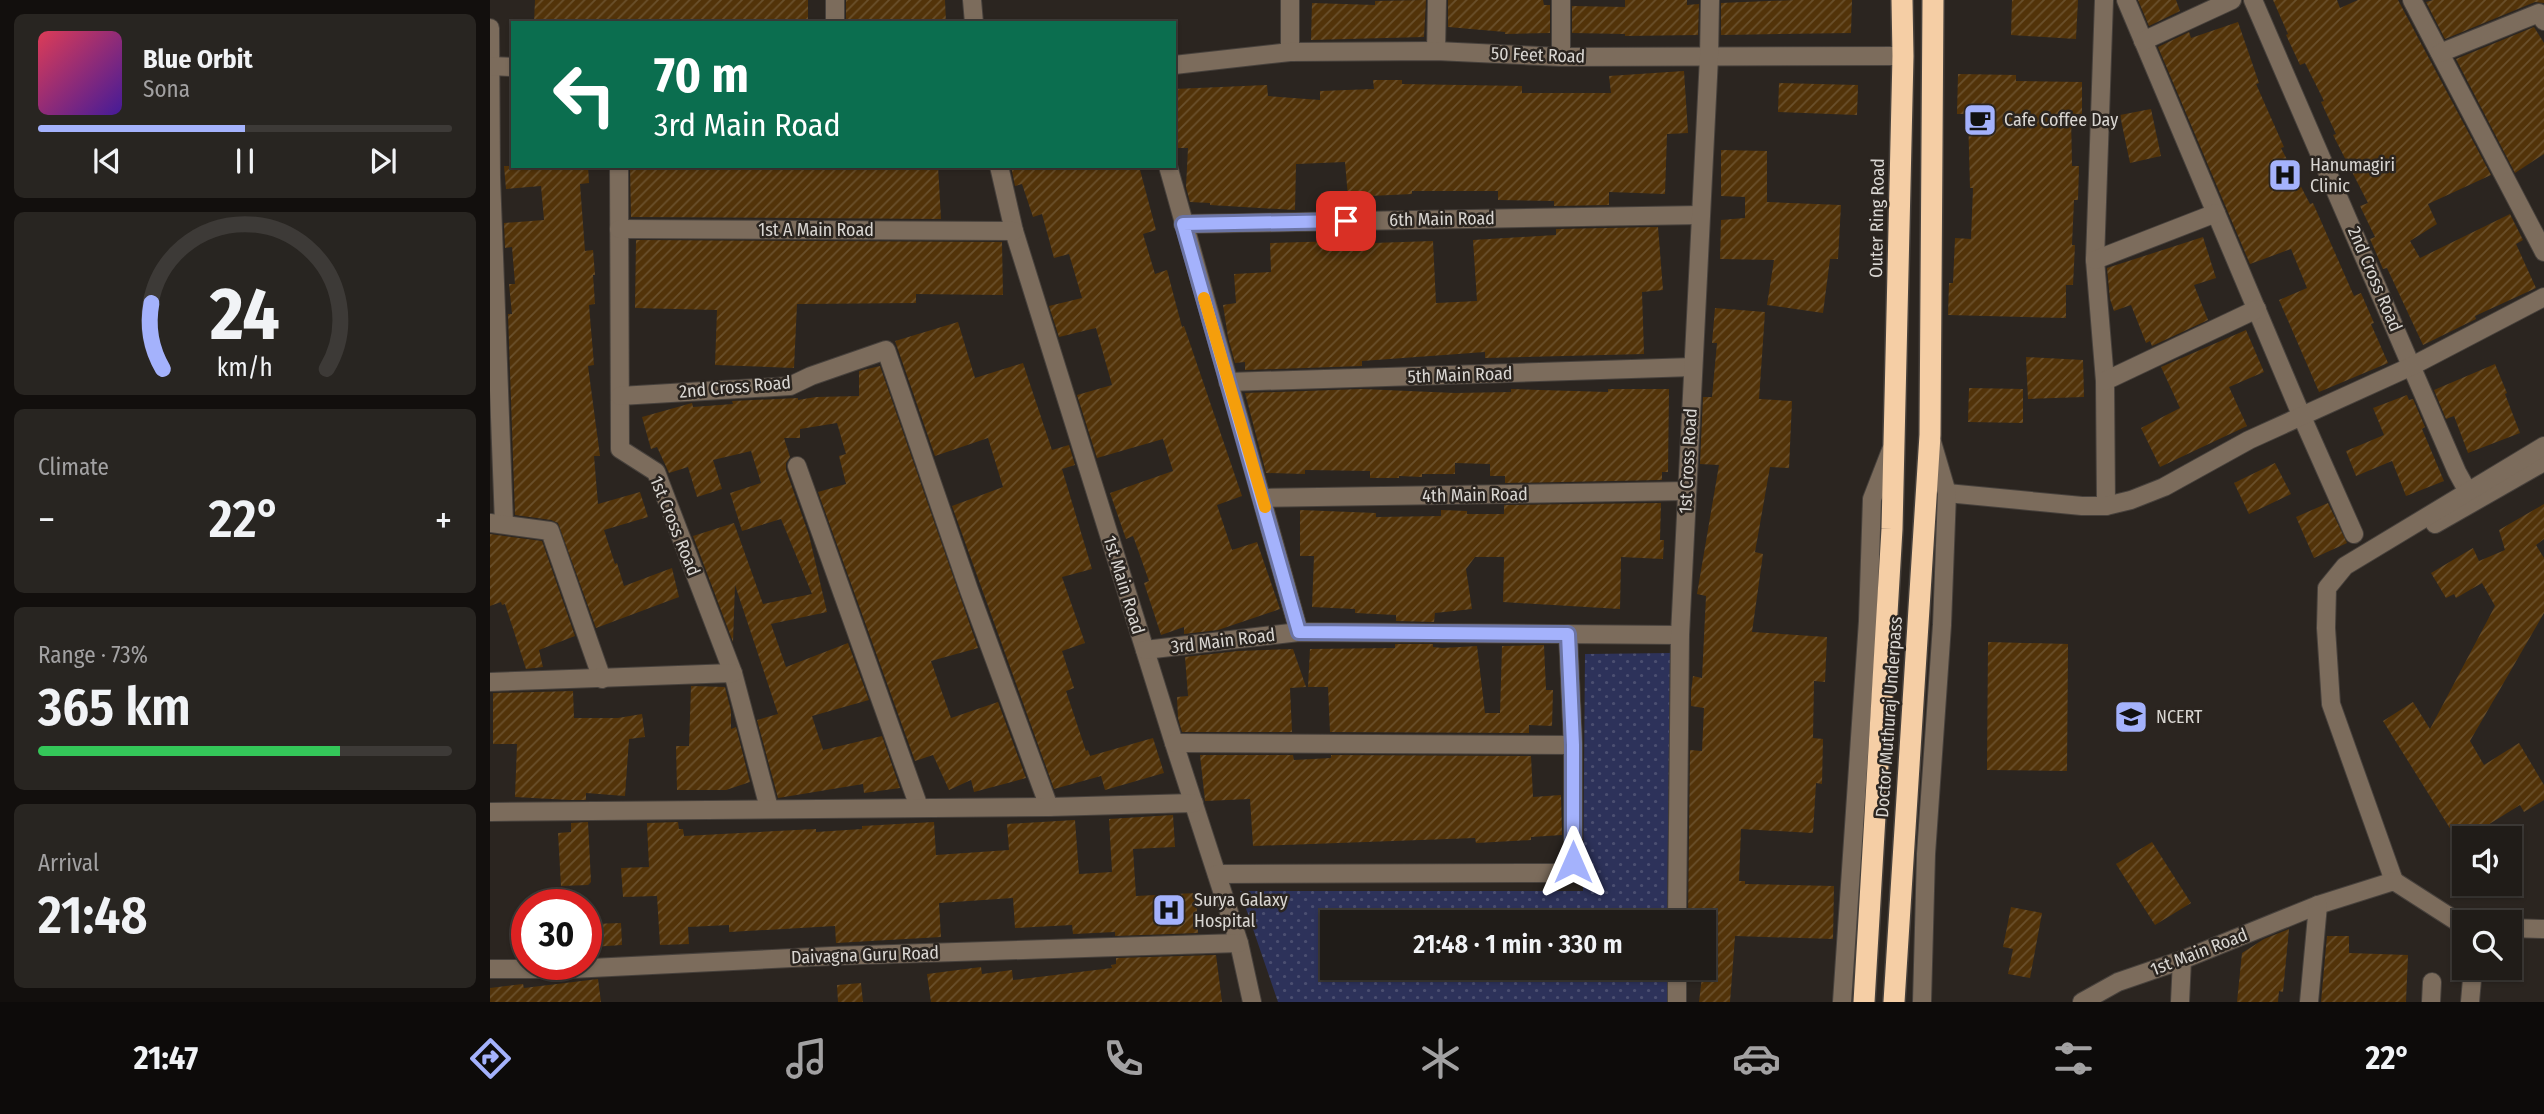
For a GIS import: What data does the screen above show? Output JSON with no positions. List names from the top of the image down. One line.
{"streets":{"highway":["Outer Ring Road","Doctor Muthuraj Underpass"],"street":["50 Feet Road","6th Main Road","1st A Main Road","2nd Cross Road","5th Main Road","1st Cross Road","4th Main Road","1st Main Road","3rd Main Road","Daivagna Guru Road"]},"crossings":[["50 Feet Road","Outer Ring Road"],["50 Feet Road","1st Cross Road"],["Outer Ring Road","Doctor Muthuraj Underpass"],["6th Main Road","1st Cross Road"],["1st A Main Road","1st Cross Road"],["1st A Main Road","1st Main Road"],["2nd Cross Road","1st Cross Road"],["5th Main Road","1st Cross Road"],["1st Cross Road","4th Main Road"],["1st Cross Road","3rd Main Road"],["1st Main Road","3rd Main Road"],["1st Main Road","Daivagna Guru Road"]],"places":{"cafe":["Cafe Coffee Day"],"hospital":["Hanumagiri Clinic","Surya Galaxy Hospital"],"school or university":["NCERT"]},"page":{"turn":["70 m","3rd Main Road"],"song":["Blue Orbit","Sona"],"tile":["Climate",["Range · 73%","365 km"],["Arrival","21:48"]],"heat":["−","22°","+"],"limit":"30","trip":"21:48 · 1 min · 330 m","tabs":["21:47","22°"],"gauge":["24","km/h"]}}
